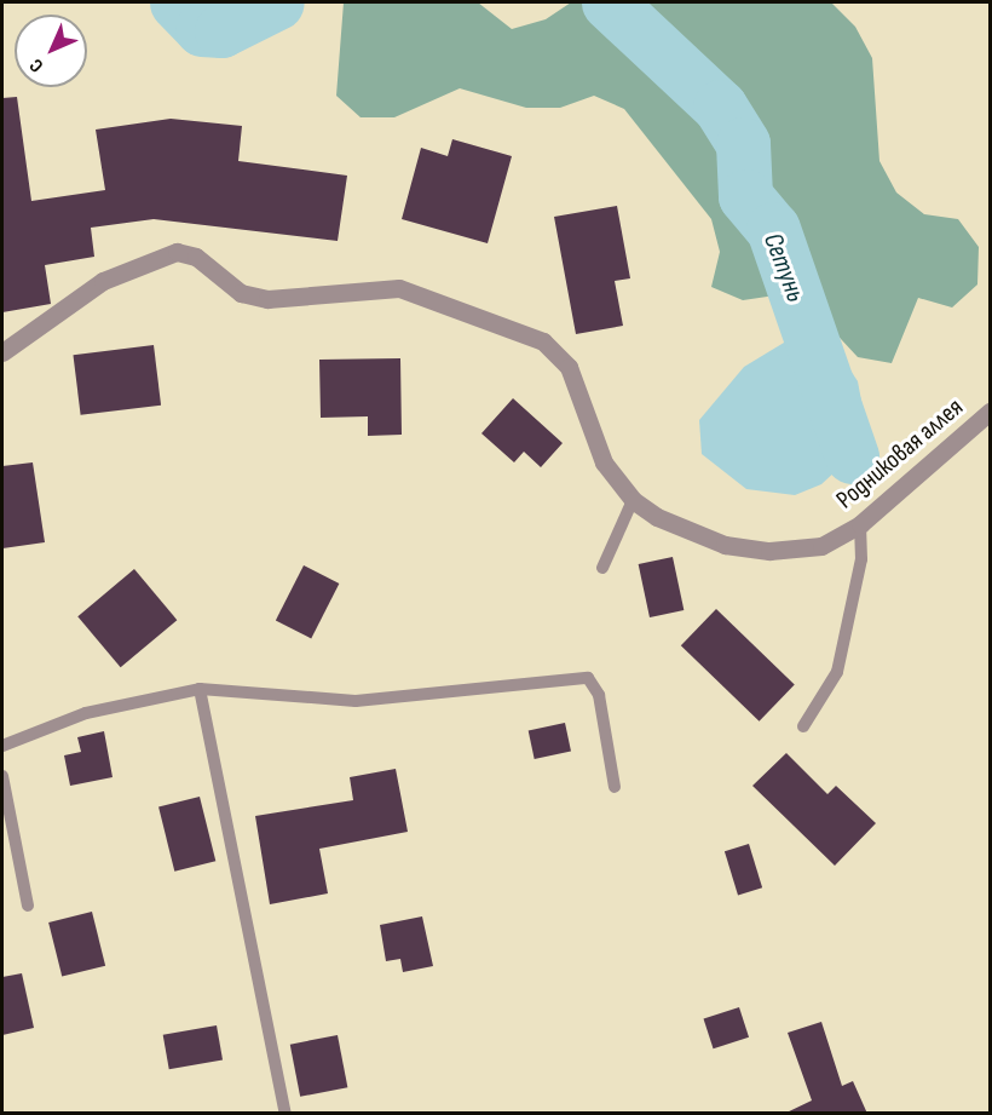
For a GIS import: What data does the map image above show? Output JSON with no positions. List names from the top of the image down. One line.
{"streets":{"street":["Родниковая аллея"]},"water":["Сетунь"],"north":"bottom left"}
